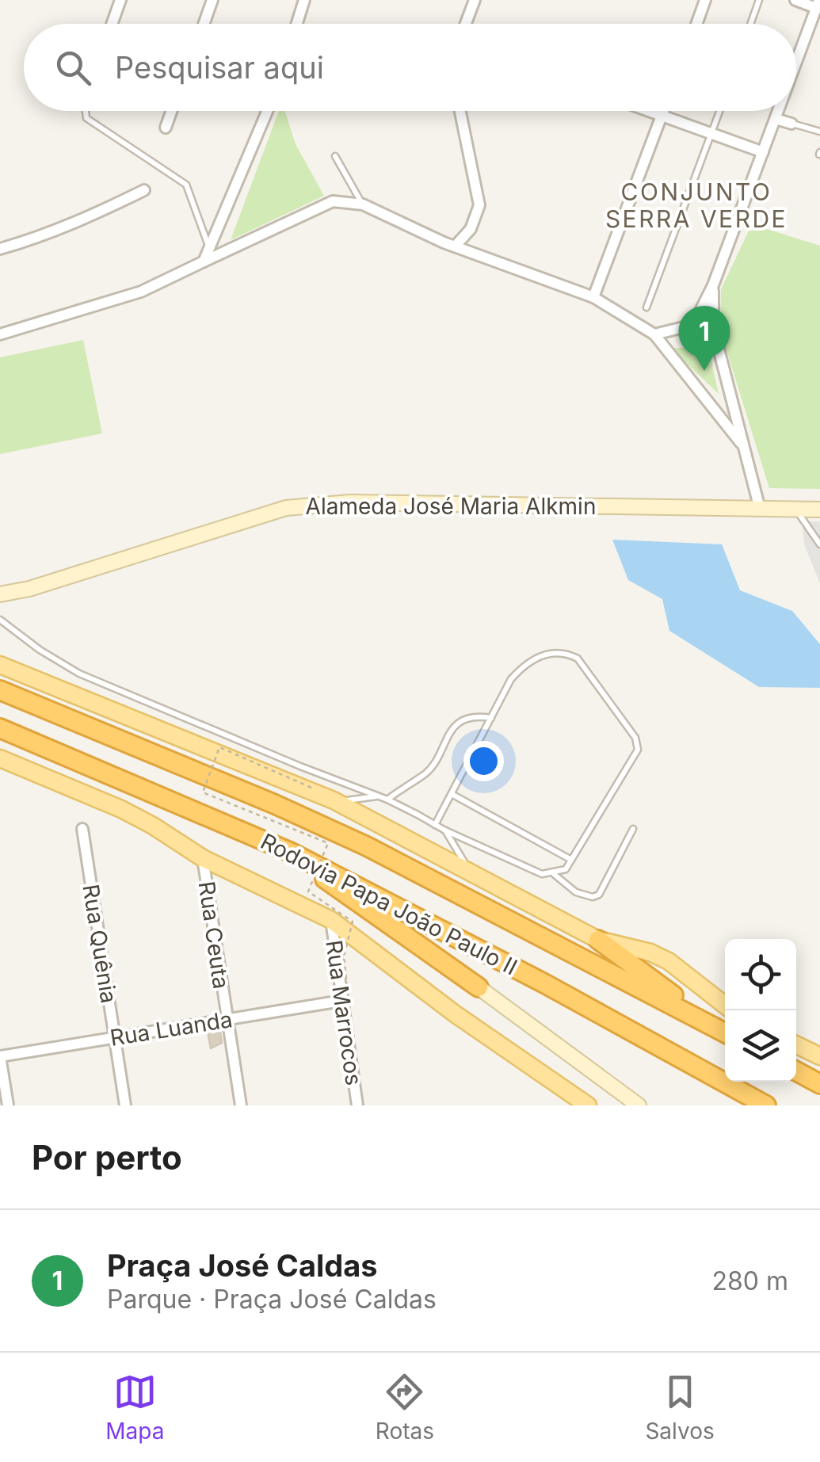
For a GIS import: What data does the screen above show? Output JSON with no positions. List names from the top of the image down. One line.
{"streets":{"highway":["Rodovia Papa João Paulo II"],"street":["Alameda José Maria Alkmin","Rua Ceuta","Rua Quênia","Rua Marrocos","Rua Luanda"]},"crossings":[["Rua Ceuta","Rua Luanda"],["Rua Quênia","Rua Luanda"],["Rua Marrocos","Rua Luanda"]],"districts":["CONJUNTO SERRA VERDE"],"page":{"search":"Pesquisar aqui","pins":"1","heading":"Por perto","list":[{"mark":"1","name":"Praça José Caldas","note":"Parque · Praça José Caldas","value":"280 m"}],"nav":["Mapa","Rotas","Salvos"]}}
